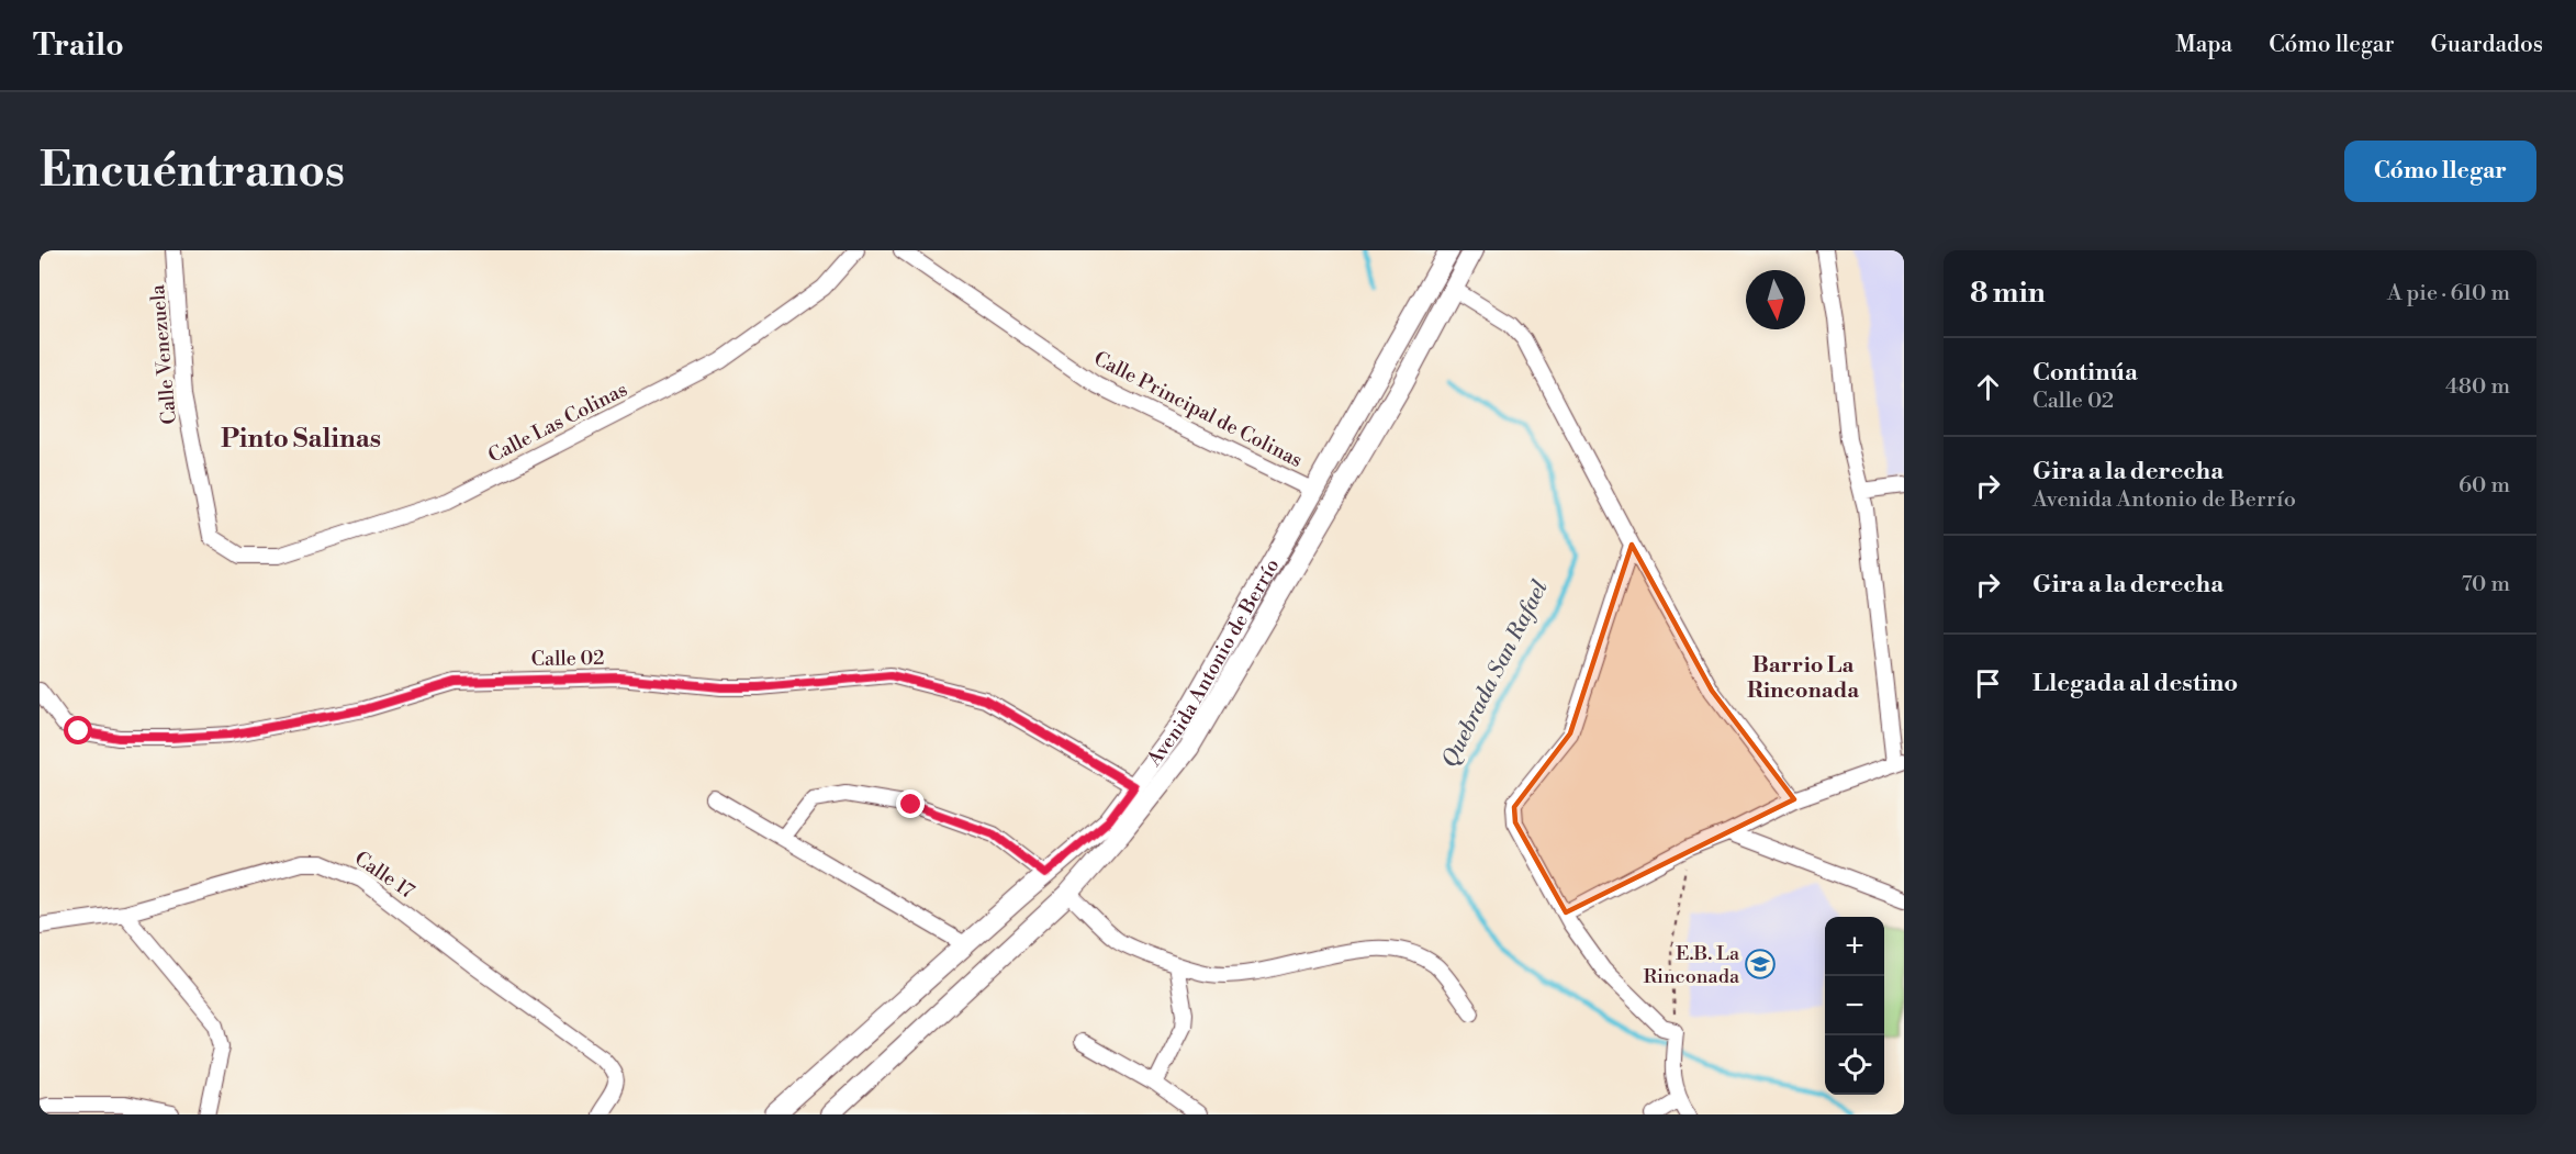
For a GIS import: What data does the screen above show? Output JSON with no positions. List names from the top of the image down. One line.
{"streets":{"street":["Calle Venezuela","Calle Principal de Colinas","Calle Las Colinas","Calle 02","Avenida Antonio de Berrío","Calle 17"]},"crossings":[["Calle Venezuela","Calle Las Colinas"],["Calle Principal de Colinas","Avenida Antonio de Berrío"],["Calle 02","Avenida Antonio de Berrío"]],"districts":["Pinto Salinas","Barrio La Rinconada"],"water":["Quebrada San Rafael"],"places":{"school or university":["E.B. La Rinconada"]},"north":"bottom","page":{"header":"Trailo","nav":["Mapa","Cómo llegar","Guardados"],"buttons":"Cómo llegar","title":"Encuéntranos","heading":["8 min","A pie · 610 m"],"list":[["Continúa","Calle 02","480 m"],["Gira a la derecha","Avenida Antonio de Berrío","60 m"],["Gira a la derecha","70 m"],"Llegada al destino"],"map_buttons":["+","−"]}}
